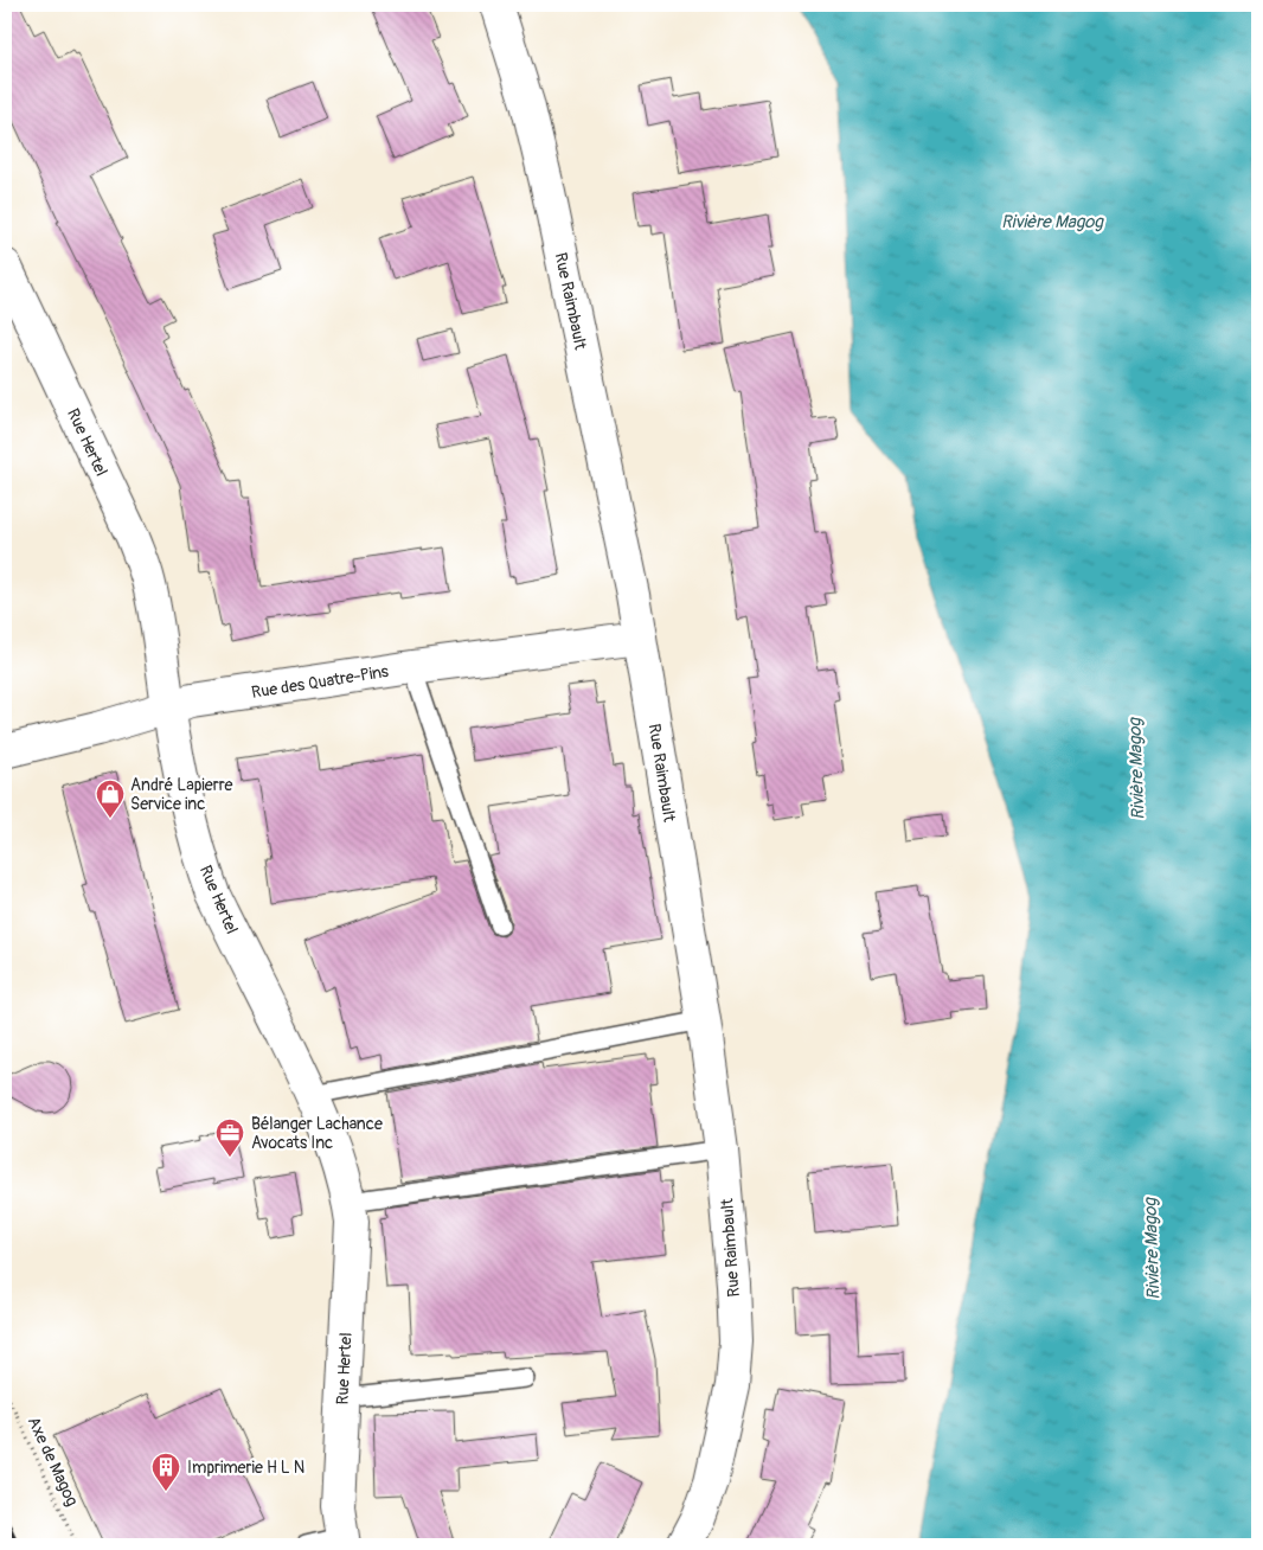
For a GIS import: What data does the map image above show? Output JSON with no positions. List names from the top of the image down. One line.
{"streets":{"street":["Rue Raimbault","Rue Hertel","Rue des Quatre-Pins"],"path":["Axe de Magog"]},"crossings":[["Rue Raimbault","Rue des Quatre-Pins"],["Rue Hertel","Rue des Quatre-Pins"]],"water":["Rivière Magog"],"places":{"shop":["André Lapierre Service inc"],"office":["Bélanger Lachance Avocats Inc"],"building":["Imprimerie H L N"]}}
